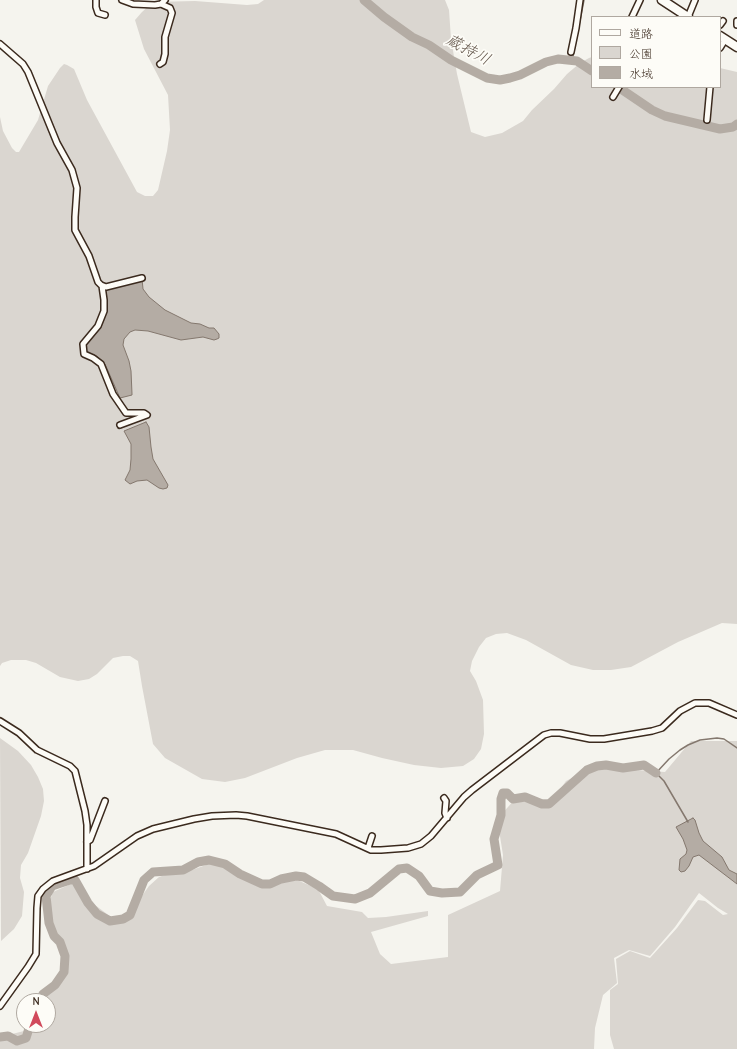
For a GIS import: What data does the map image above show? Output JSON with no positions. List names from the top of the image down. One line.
{"water":["蔵持川"],"legend":["道路","公園","水域"],"north":"top"}
